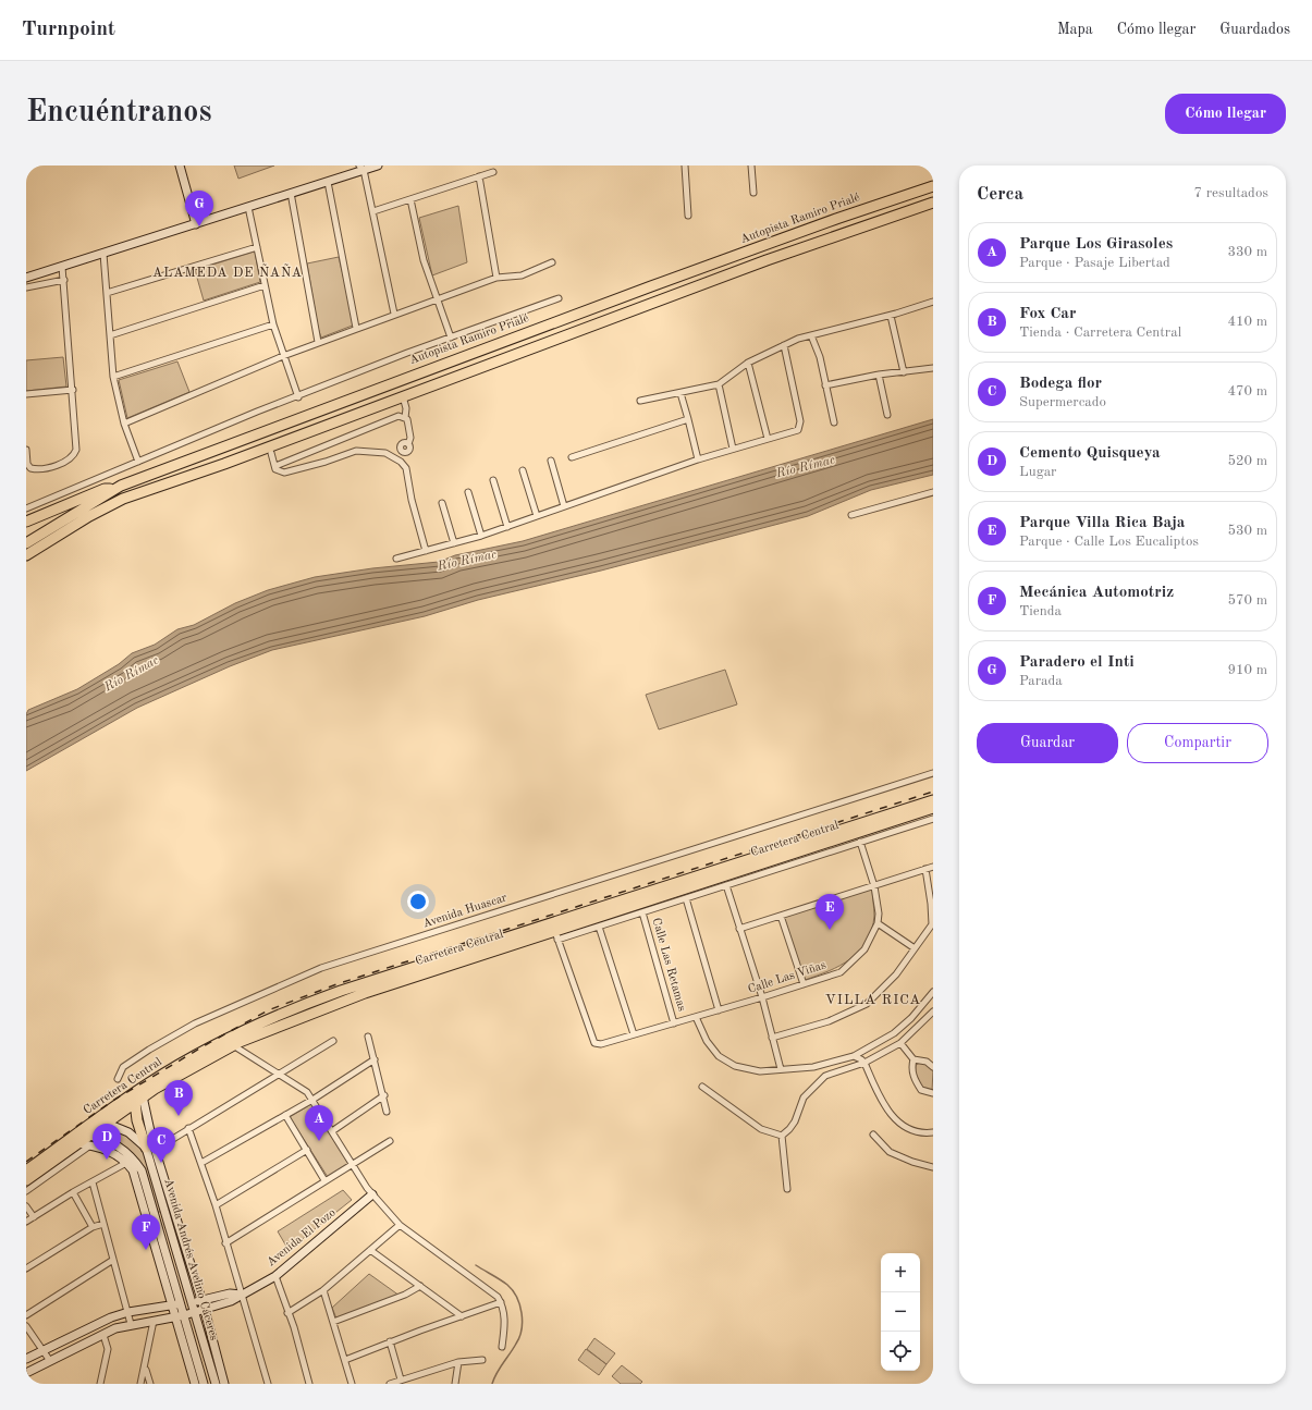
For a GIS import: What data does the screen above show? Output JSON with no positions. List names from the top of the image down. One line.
{"streets":{"highway":["Autopista Ramiro Prialé","Carretera Central"],"street":["Avenida Huascar","Calle Las Retamas","Calle Las Viñas","Avenida El Pozo","Avenida Andrés Avelino Cáceres"]},"crossings":[["Carretera Central","Calle Las Viñas"],["Carretera Central","Avenida Andrés Avelino Cáceres"],["Calle Las Retamas","Calle Las Viñas"],["Avenida El Pozo","Avenida Andrés Avelino Cáceres"]],"districts":["ALAMEDA DE ÑAÑA","VILLA RICA"],"water":["Río Rímac"],"page":{"header":"Turnpoint","nav":["Mapa","Cómo llegar","Guardados"],"buttons":["Cómo llegar",["Guardar","Compartir"]],"title":"Encuéntranos","heading":["Cerca","7 resultados"],"pins":["G","E","B","A","D","C","F"],"list":[{"mark":"A","name":"Parque Los Girasoles","note":"Parque · Pasaje Libertad","value":"330 m"},{"mark":"B","name":"Fox Car","note":"Tienda · Carretera Central","value":"410 m"},{"mark":"C","name":"Bodega flor","note":"Supermercado","value":"470 m"},{"mark":"D","name":"Cemento Quisqueya","note":"Lugar","value":"520 m"},{"mark":"E","name":"Parque Villa Rica Baja","note":"Parque · Calle Los Eucaliptos","value":"530 m"},{"mark":"F","name":"Mecánica Automotriz","note":"Tienda","value":"570 m"},{"mark":"G","name":"Paradero el Inti","note":"Parada","value":"910 m"}],"map_buttons":["+","−"]}}
